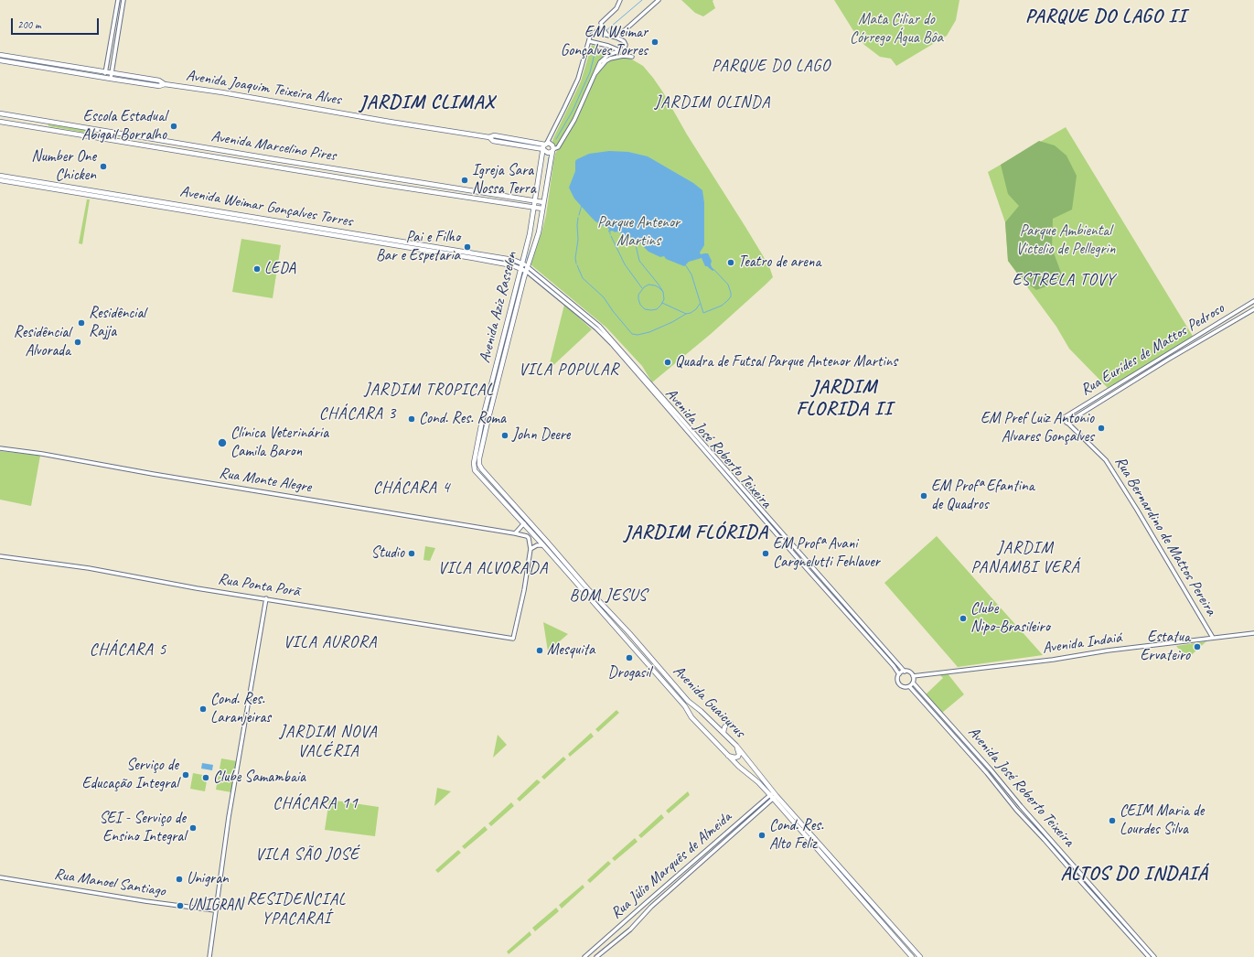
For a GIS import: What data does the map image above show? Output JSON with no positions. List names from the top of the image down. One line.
{"streets":{"main road":["Avenida Joaquim Teixeira Alves","Avenida Marcelino Pires","Avenida Weimar Gonçalves Torres","Avenida Aziz Rasselen","Avenida José Roberto Teixeira","Avenida Guaicurus"],"street":["Rua Eurídes de Mattos Pedroso","Rua Monte Alegre","Rua Bernardino de Mattos Pereira","Rua Ponta Porã","Avenida Indaiá","Rua Júlio Marquês de Almeida","Rua Manoel Santiago"]},"crossings":[["Avenida Joaquim Teixeira Alves","Avenida Aziz Rasselen"],["Avenida Marcelino Pires","Avenida Aziz Rasselen"],["Avenida Weimar Gonçalves Torres","Avenida Aziz Rasselen"],["Avenida Weimar Gonçalves Torres","Avenida José Roberto Teixeira"],["Avenida Aziz Rasselen","Avenida José Roberto Teixeira"],["Avenida Aziz Rasselen","Avenida Guaicurus"],["Rua Eurídes de Mattos Pedroso","Rua Bernardino de Mattos Pereira"],["Avenida José Roberto Teixeira","Avenida Indaiá"],["Rua Monte Alegre","Rua Ponta Porã"],["Rua Bernardino de Mattos Pereira","Avenida Indaiá"],["Avenida Guaicurus","Rua Júlio Marquês de Almeida"]],"districts":["PARQUE DO LAGO II","PARQUE DO LAGO","JARDIM CLIMAX","JARDIM OLINDA","ESTRELA TOVY","VILA POPULAR","JARDIM FLORIDA II","JARDIM TROPICAL","CHÁCARA 3","CHÁCARA 4","JARDIM FLÓRIDA","JARDIM PANAMBI VERÁ","VILA ALVORADA","BOM JESUS","VILA AURORA","CHÁCARA 5","JARDIM NOVA VALÉRIA","CHÁCARA 11","VILA SÃO JOSÉ","ALTOS DO INDAIÁ","RESIDENCIAL YPACARAÍ"],"parks":["Mata Ciliar do Córrego Água Bôa","Parque Antenor Martins","Parque Ambiental Victelio de Pellegrin"],"places":["EM Weimar Gonçalves Torres","Escola Estadual Abigail Borralho","Number One Chicken","Igreja Sara Nossa Terra","Pai e Filho Bar e Espetaria","Teatro de arena","LEDA","Residêncial Rajja","Residêncial Alvorada","Quadra de Futsal Parque Antenor Martins","Cond. Res. Roma","EM Pref Luiz Antonio Alvares Gonçalves","John Deere","Clínica Veterinária Camila Baron","EM Profª Efantina de Quadros","Studio","EM Profª Avani Cargnelutti Fehlauer","Clube Nipo-Brasileiro","Estatua Ervateiro","Mesquita","Drogasil","Cond. Res. Laranjeiras","Serviço de Educação Integral","Clube Samambaia","CEIM Maria de Lourdes Silva","SEI - Serviço de Ensino Integral","Cond. Res. Alto Feliz","Unigran","UNIGRAN"],"scale_bar":"200 m"}
